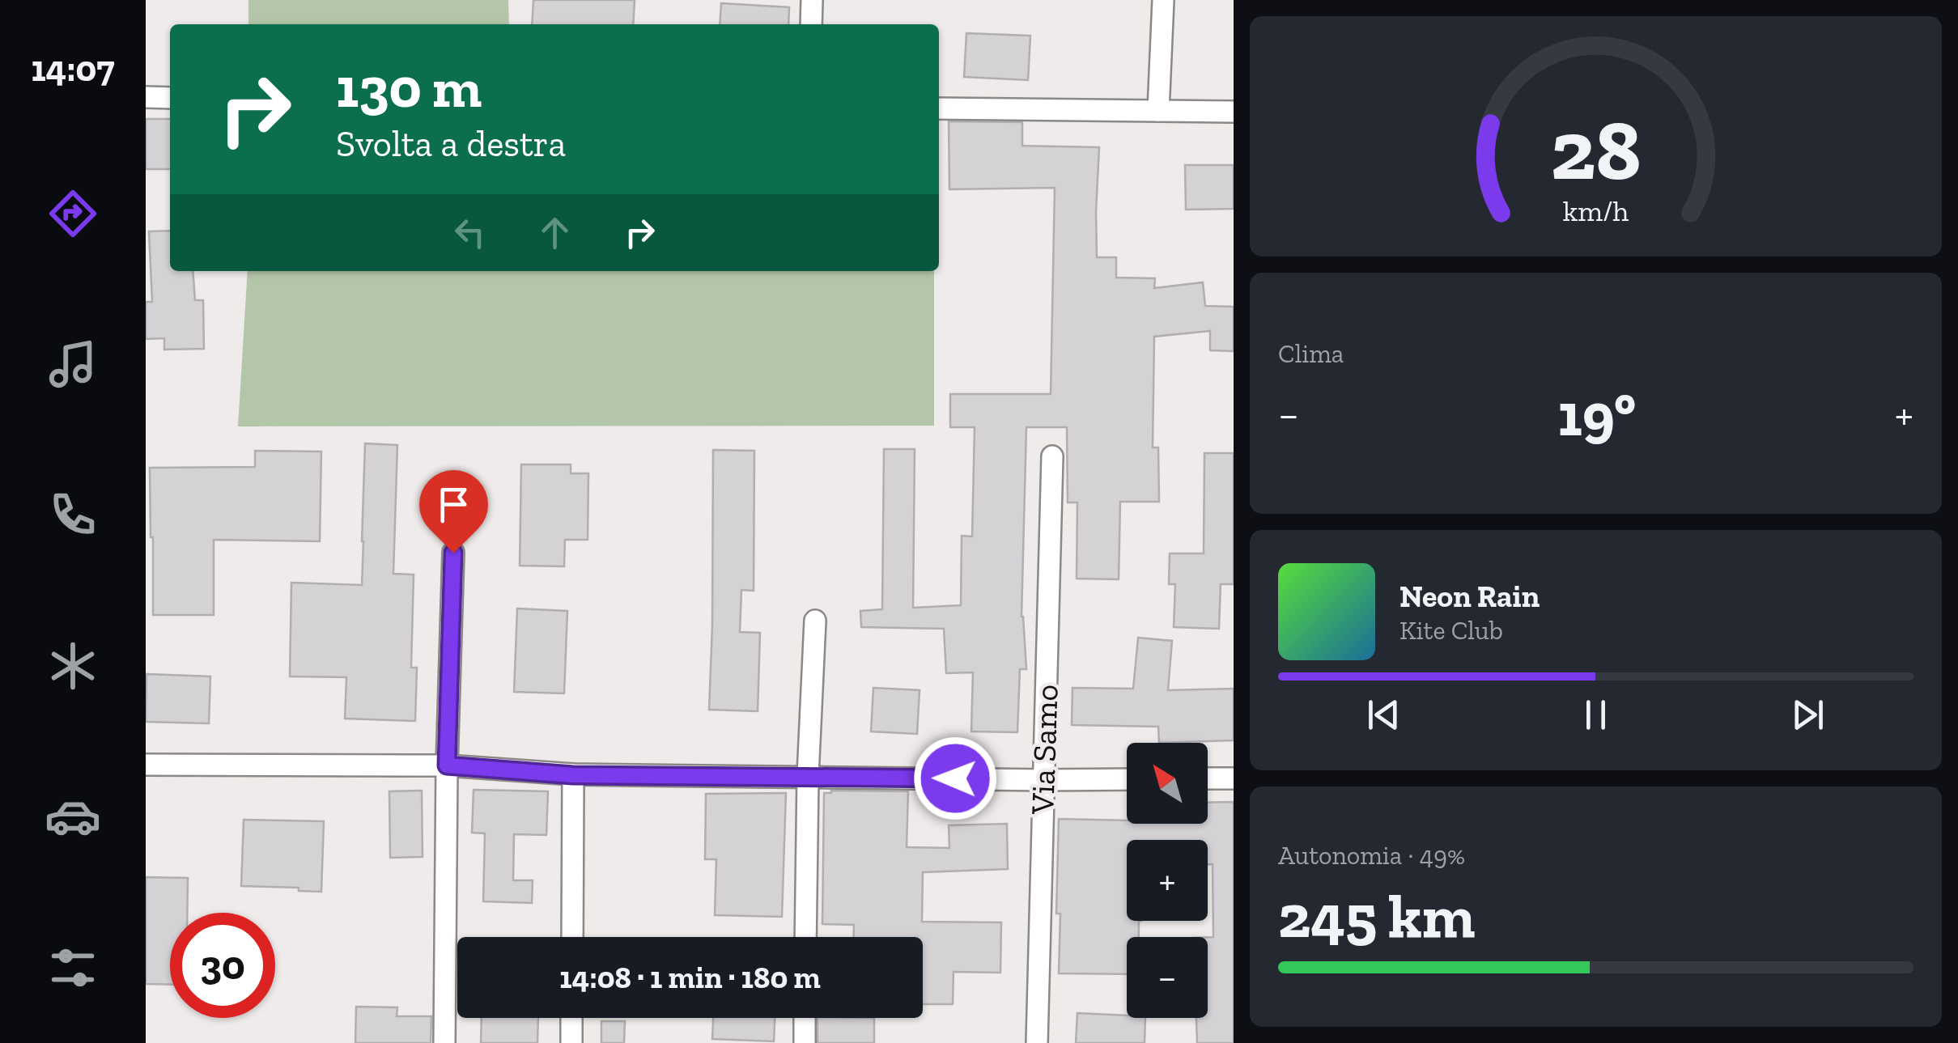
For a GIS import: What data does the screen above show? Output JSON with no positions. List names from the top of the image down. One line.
{"streets":{"street":["Via Samo"]},"north":"top left","page":{"tabs":"14:07","turn":["130 m","Svolta a destra"],"tile":["Clima",["Autonomia · 49%","245 km"]],"heat":["−","19°","+"],"song":["Neon Rain","Kite Club"],"map_buttons":["+","−"],"limit":"30","trip":"14:08 · 1 min · 180 m","gauge":["28","km/h"]}}
